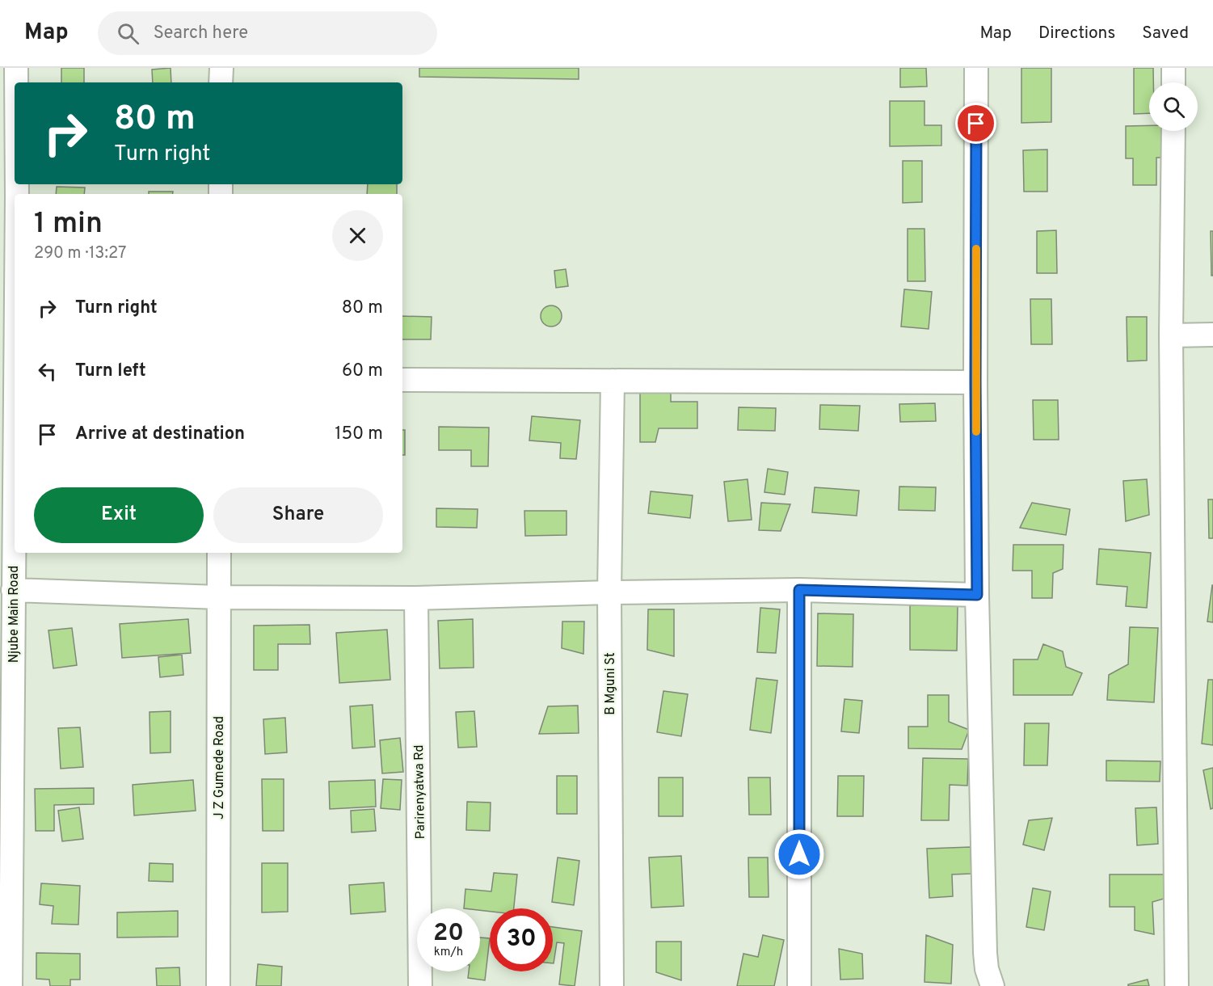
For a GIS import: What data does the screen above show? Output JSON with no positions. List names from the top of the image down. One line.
{"streets":{"street":["Njube Main Road","B Mguni St","J Z Gumede Road","Parirenyatwa Rd"]},"page":{"header":"Map","search":"Search here","nav":["Map","Directions","Saved"],"turn":["80 m","Turn right"],"heading":["1 min","290 m · 13:27"],"list":[{"name":"Turn right","value":"80 m"},{"name":"Turn left","value":"60 m"},{"name":"Arrive at destination","value":"150 m"}],"buttons":["Exit","Share"],"speed":"20 km/h","limit":"30"}}
